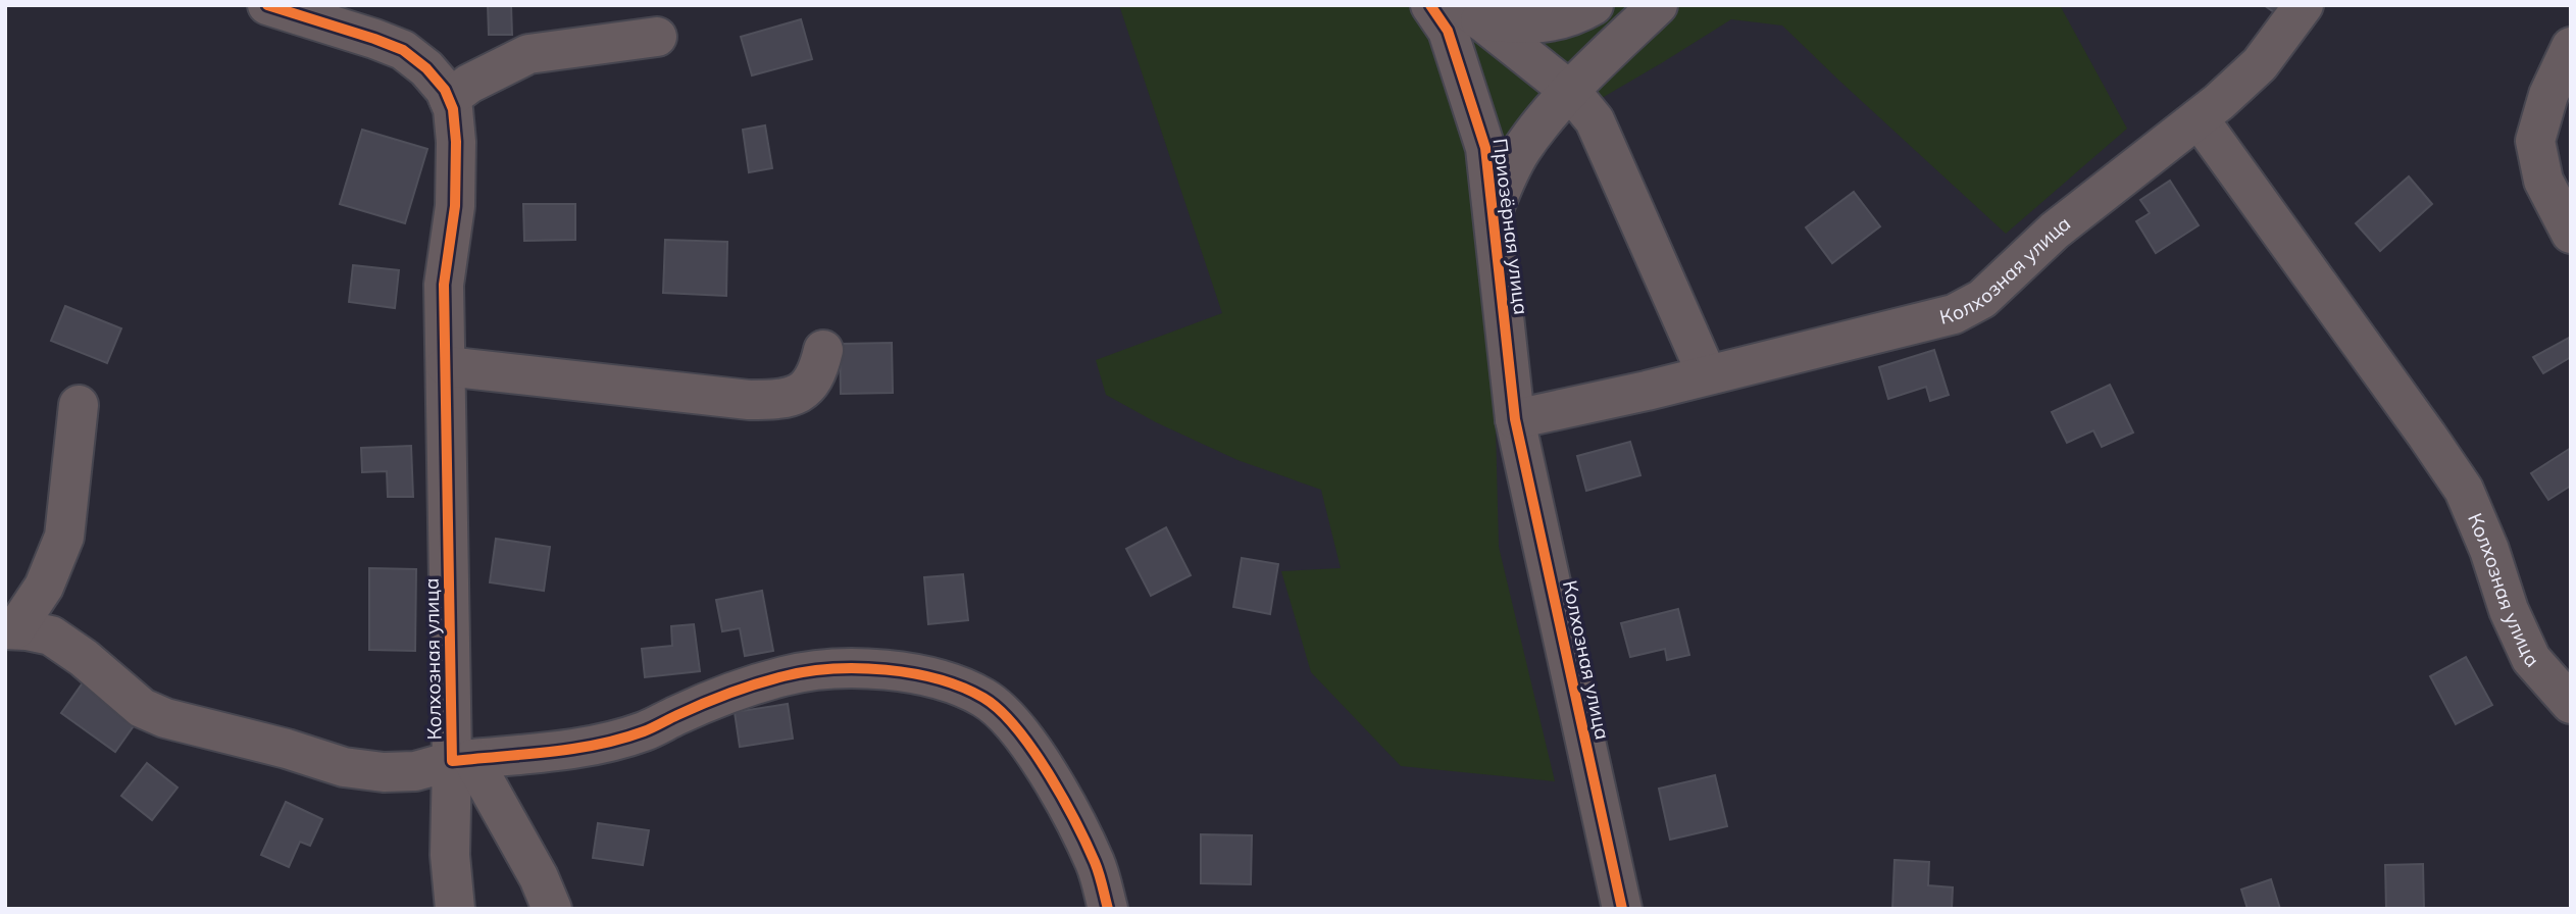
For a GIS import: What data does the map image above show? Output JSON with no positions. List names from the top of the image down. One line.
{"streets":{"street":["Приозёрная улица","Колхозная улица"]},"crossings":[["Приозёрная улица","Колхозная улица"]]}
